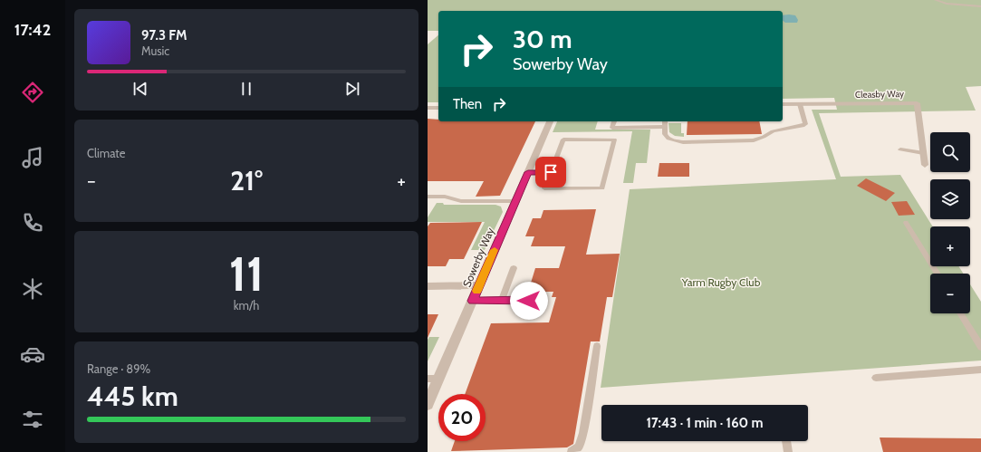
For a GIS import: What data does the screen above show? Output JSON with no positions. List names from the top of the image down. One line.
{"streets":{"street":["Cleasby Way","Sowerby Way"]},"parks":["Yarm Rugby Club"],"page":{"tabs":"17:42","turn":["30 m","Sowerby Way"],"song":["97.3 FM","Music"],"then":"Then","tile":["Climate",["11","km/h"],["Range · 89%","445 km"]],"map_buttons":["+","−"],"heat":["−","21°","+"],"limit":"20","trip":"17:43 · 1 min · 160 m"}}
